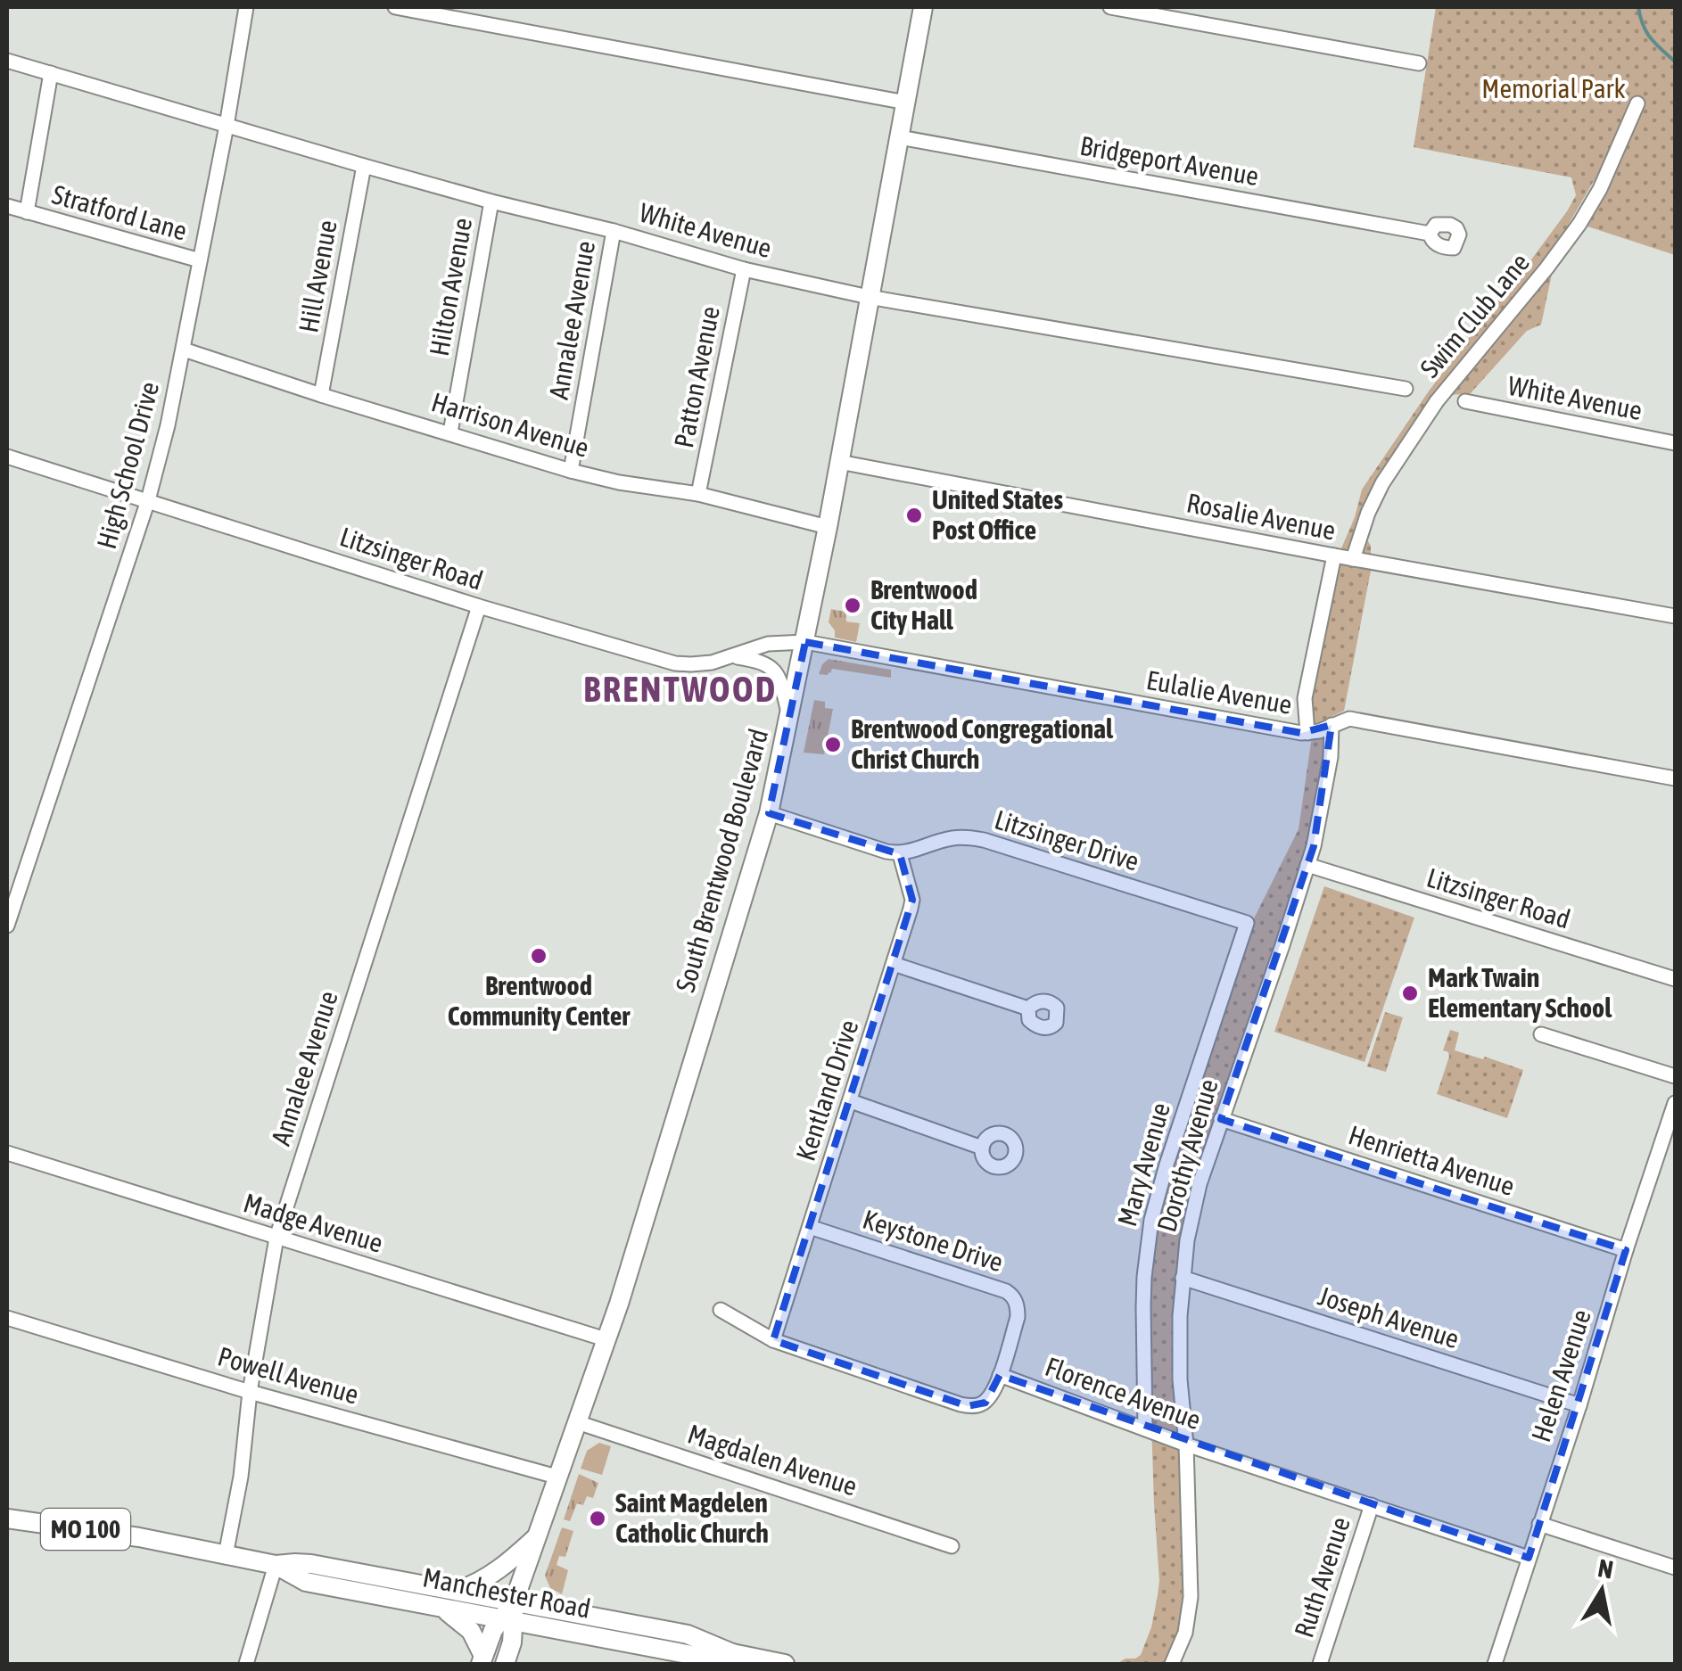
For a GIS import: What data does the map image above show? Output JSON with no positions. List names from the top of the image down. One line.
{"streets":{"main road":["South Brentwood Boulevard","MO 100","Manchester Road"],"street":["Bridgeport Avenue","Stratford Lane","White Avenue","Hill Avenue","Hilton Avenue","Swim Club Lane","Annalee Avenue","Patton Avenue","Harrison Avenue","High School Drive","Rosalie Avenue","Litzsinger Road","Eulalie Avenue","Litzsinger Drive","Kentland Drive","Dorothy Avenue","Henrietta Avenue","Mary Avenue","Madge Avenue","Keystone Drive","Joseph Avenue","Powell Avenue","Helen Avenue","Florence Avenue","Magdalen Avenue","Ruth Avenue"]},"crossings":[["Bridgeport Avenue","South Brentwood Boulevard"],["Stratford Lane","White Avenue"],["Stratford Lane","High School Drive"],["White Avenue","Hill Avenue"],["White Avenue","Hilton Avenue"],["White Avenue","Annalee Avenue"],["White Avenue","Patton Avenue"],["White Avenue","High School Drive"],["White Avenue","South Brentwood Boulevard"],["Hill Avenue","Harrison Avenue"],["Hilton Avenue","Harrison Avenue"],["Swim Club Lane","Rosalie Avenue"],["Annalee Avenue","Harrison Avenue"],["Annalee Avenue","Litzsinger Road"],["Annalee Avenue","Madge Avenue"],["Annalee Avenue","Powell Avenue"],["Annalee Avenue","Manchester Road"],["Patton Avenue","Harrison Avenue"],["Harrison Avenue","High School Drive"],["Harrison Avenue","South Brentwood Boulevard"],["High School Drive","Litzsinger Road"],["Rosalie Avenue","South Brentwood Boulevard"],["Litzsinger Road","Eulalie Avenue"],["Litzsinger Road","South Brentwood Boulevard"],["Litzsinger Road","Dorothy Avenue"],["Eulalie Avenue","South Brentwood Boulevard"],["Eulalie Avenue","Dorothy Avenue"],["Litzsinger Drive","Kentland Drive"],["Litzsinger Drive","Mary Avenue"],["South Brentwood Boulevard","Madge Avenue"],["South Brentwood Boulevard","Powell Avenue"],["South Brentwood Boulevard","Magdalen Avenue"],["South Brentwood Boulevard","Manchester Road"],["Kentland Drive","Keystone Drive"],["Dorothy Avenue","Henrietta Avenue"],["Dorothy Avenue","Joseph Avenue"],["Dorothy Avenue","Florence Avenue"],["Henrietta Avenue","Helen Avenue"],["Mary Avenue","Florence Avenue"],["Keystone Drive","Florence Avenue"],["Joseph Avenue","Helen Avenue"],["Helen Avenue","Florence Avenue"],["Florence Avenue","Ruth Avenue"]],"districts":["BRENTWOOD"],"parks":["Memorial Park"],"places":["United States Post Office","Brentwood City Hall","Brentwood Congregational Christ Church","Brentwood Community Center","Mark Twain Elementary School","Saint Magdelen Catholic Church"],"north":"top"}
